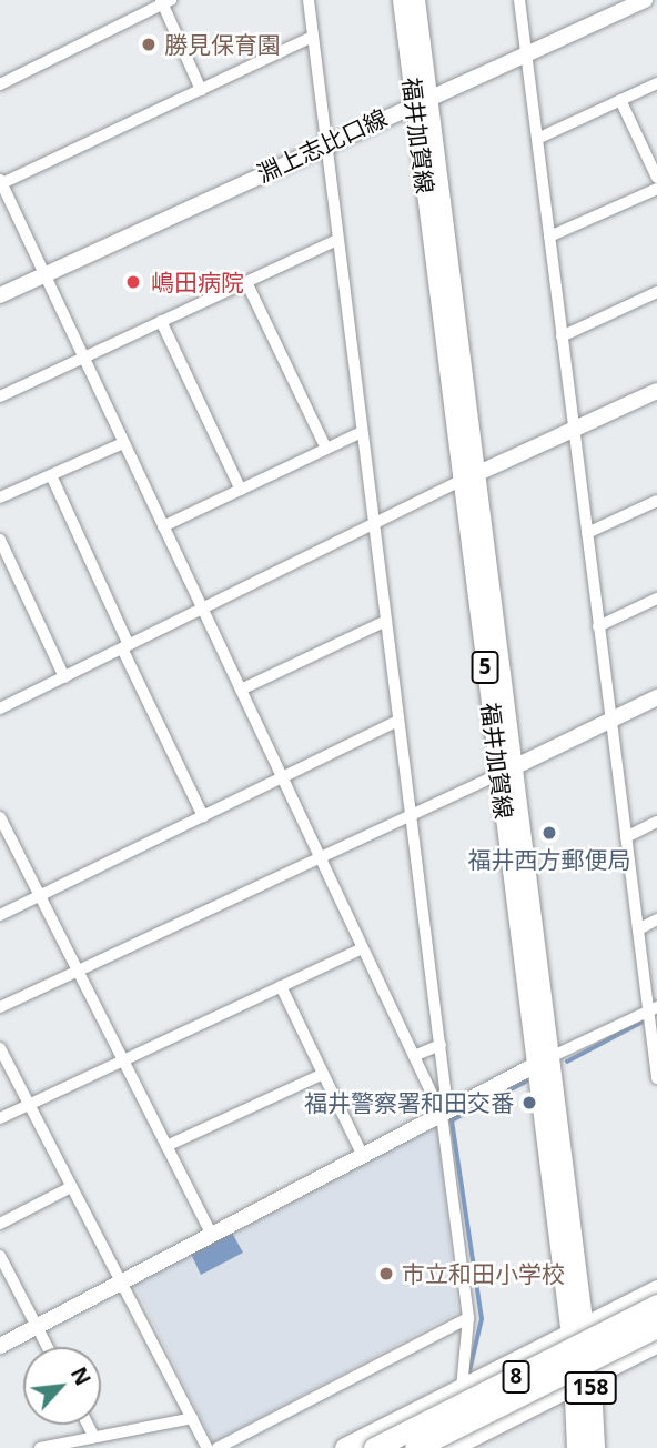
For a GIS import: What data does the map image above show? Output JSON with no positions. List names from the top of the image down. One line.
{"streets":{"highway":["8","158"],"main road":["福井加賀線","5"],"street":["淵上志比口線"]},"crossings":[["福井加賀線","淵上志比口線"],["福井加賀線","158"]],"places":["勝見保育園","嶋田病院","福井西方郵便局","福井警察署和田交番","市立和田小学校"],"north":"top right"}
